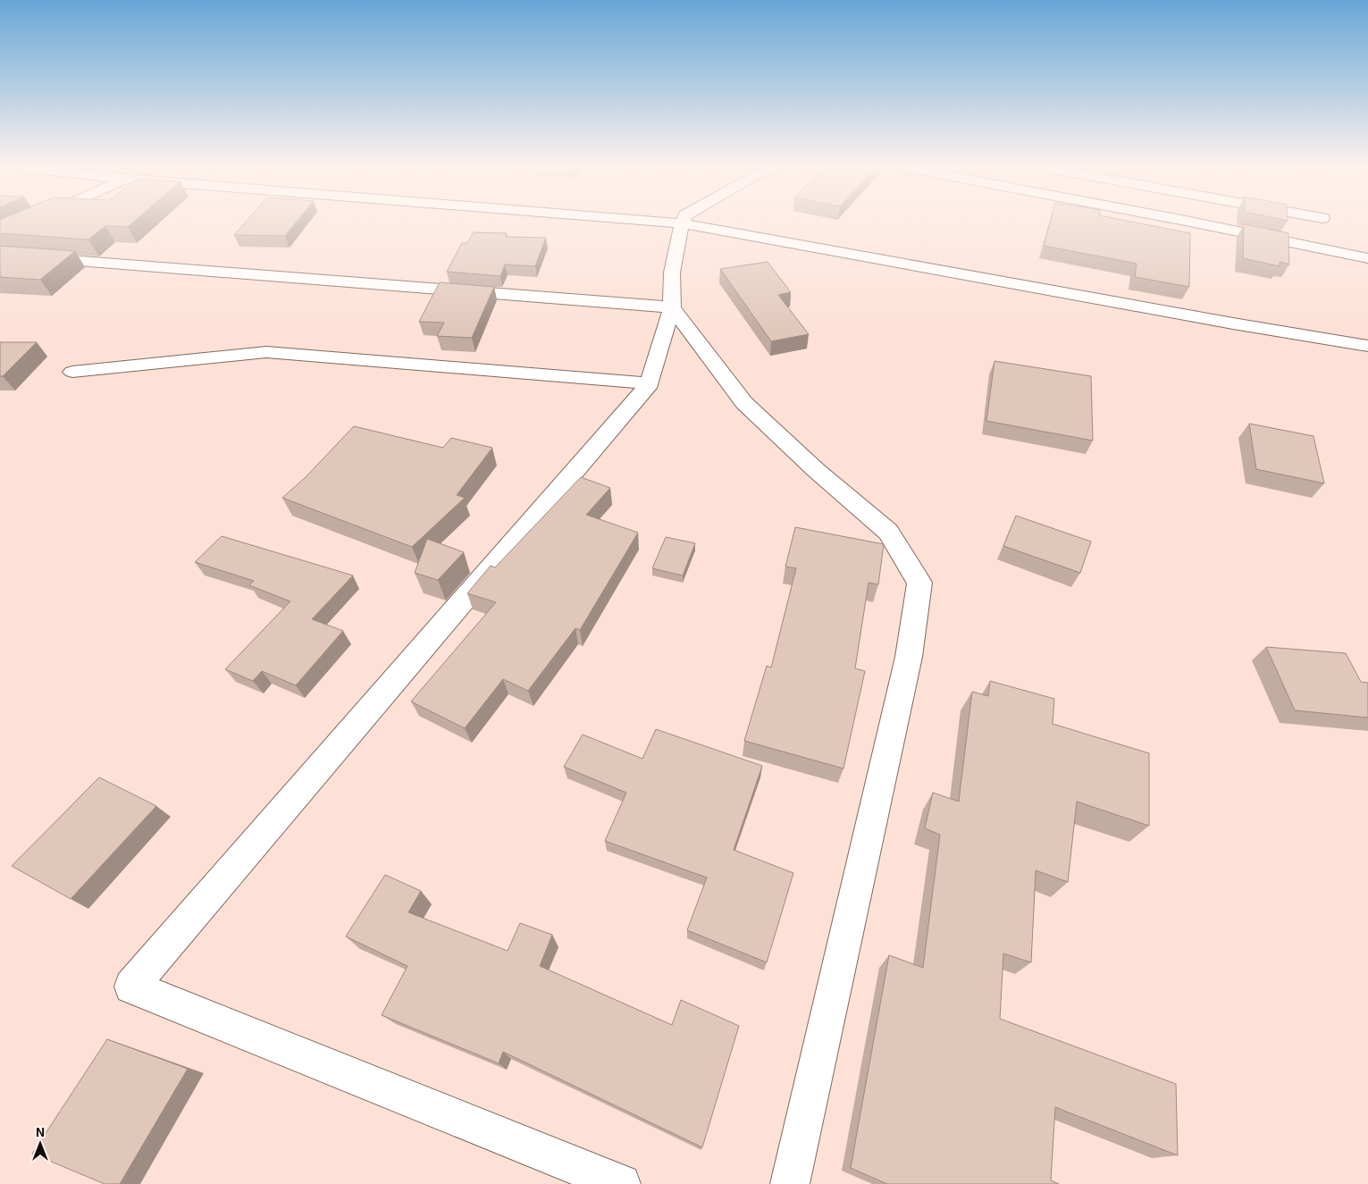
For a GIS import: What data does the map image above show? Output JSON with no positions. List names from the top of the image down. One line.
{"north":"top"}
